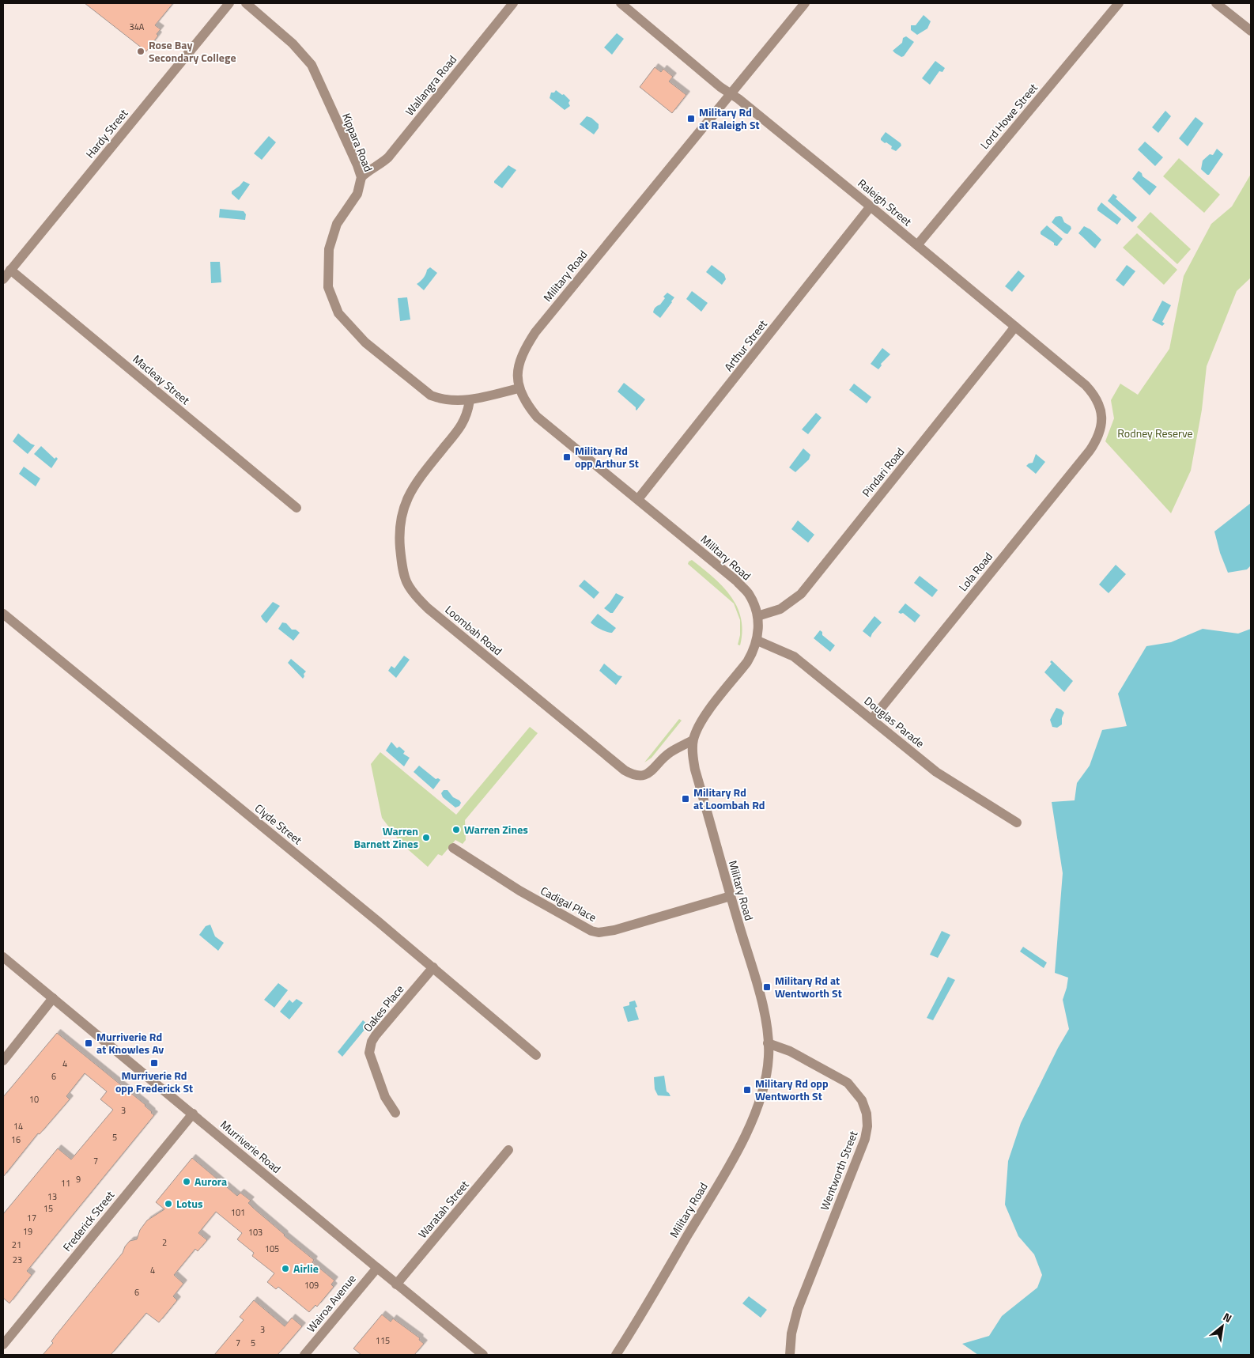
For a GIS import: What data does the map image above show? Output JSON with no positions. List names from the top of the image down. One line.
{"streets":{"street":["Wallangra Road","Lord Howe Street","Hardy Street","Kippara Road","Raleigh Street","Military Road","Arthur Street","Macleay Street","Pindari Road","Lola Road","Loombah Road","Douglas Parade","Clyde Street","Cadigal Place","Oakes Place","Murriverie Road","Wentworth Street","Waratah Street","Frederick Street","Wairoa Avenue"]},"crossings":[["Wallangra Road","Kippara Road"],["Lord Howe Street","Raleigh Street"],["Hardy Street","Macleay Street"],["Kippara Road","Military Road"],["Kippara Road","Loombah Road"],["Raleigh Street","Military Road"],["Raleigh Street","Arthur Street"],["Raleigh Street","Pindari Road"],["Raleigh Street","Lola Road"],["Military Road","Arthur Street"],["Military Road","Pindari Road"],["Military Road","Loombah Road"],["Military Road","Douglas Parade"],["Military Road","Cadigal Place"],["Military Road","Wentworth Street"],["Lola Road","Douglas Parade"],["Clyde Street","Oakes Place"],["Murriverie Road","Waratah Street"],["Murriverie Road","Frederick Street"],["Murriverie Road","Wairoa Avenue"]],"parks":["Rodney Reserve"],"places":{"other":["Rose Bay Secondary College","Warren Zines","Warren Barnett Zines","Aurora","Lotus","Airlie"],"transit":["Military Rd at Raleigh St","Military Rd opp Arthur St","Military Rd at Loombah Rd","Military Rd at Wentworth St","Murriverie Rd at Knowles Av","Murriverie Rd opp Frederick St","Military Rd opp Wentworth St"]},"house_numbers":["34A","4","6","10","3","14","5","16","7","9","11","13","15","101","17","19","103","2","21","105","23","4","109","6","3","115","7","5"],"north":"top right"}
